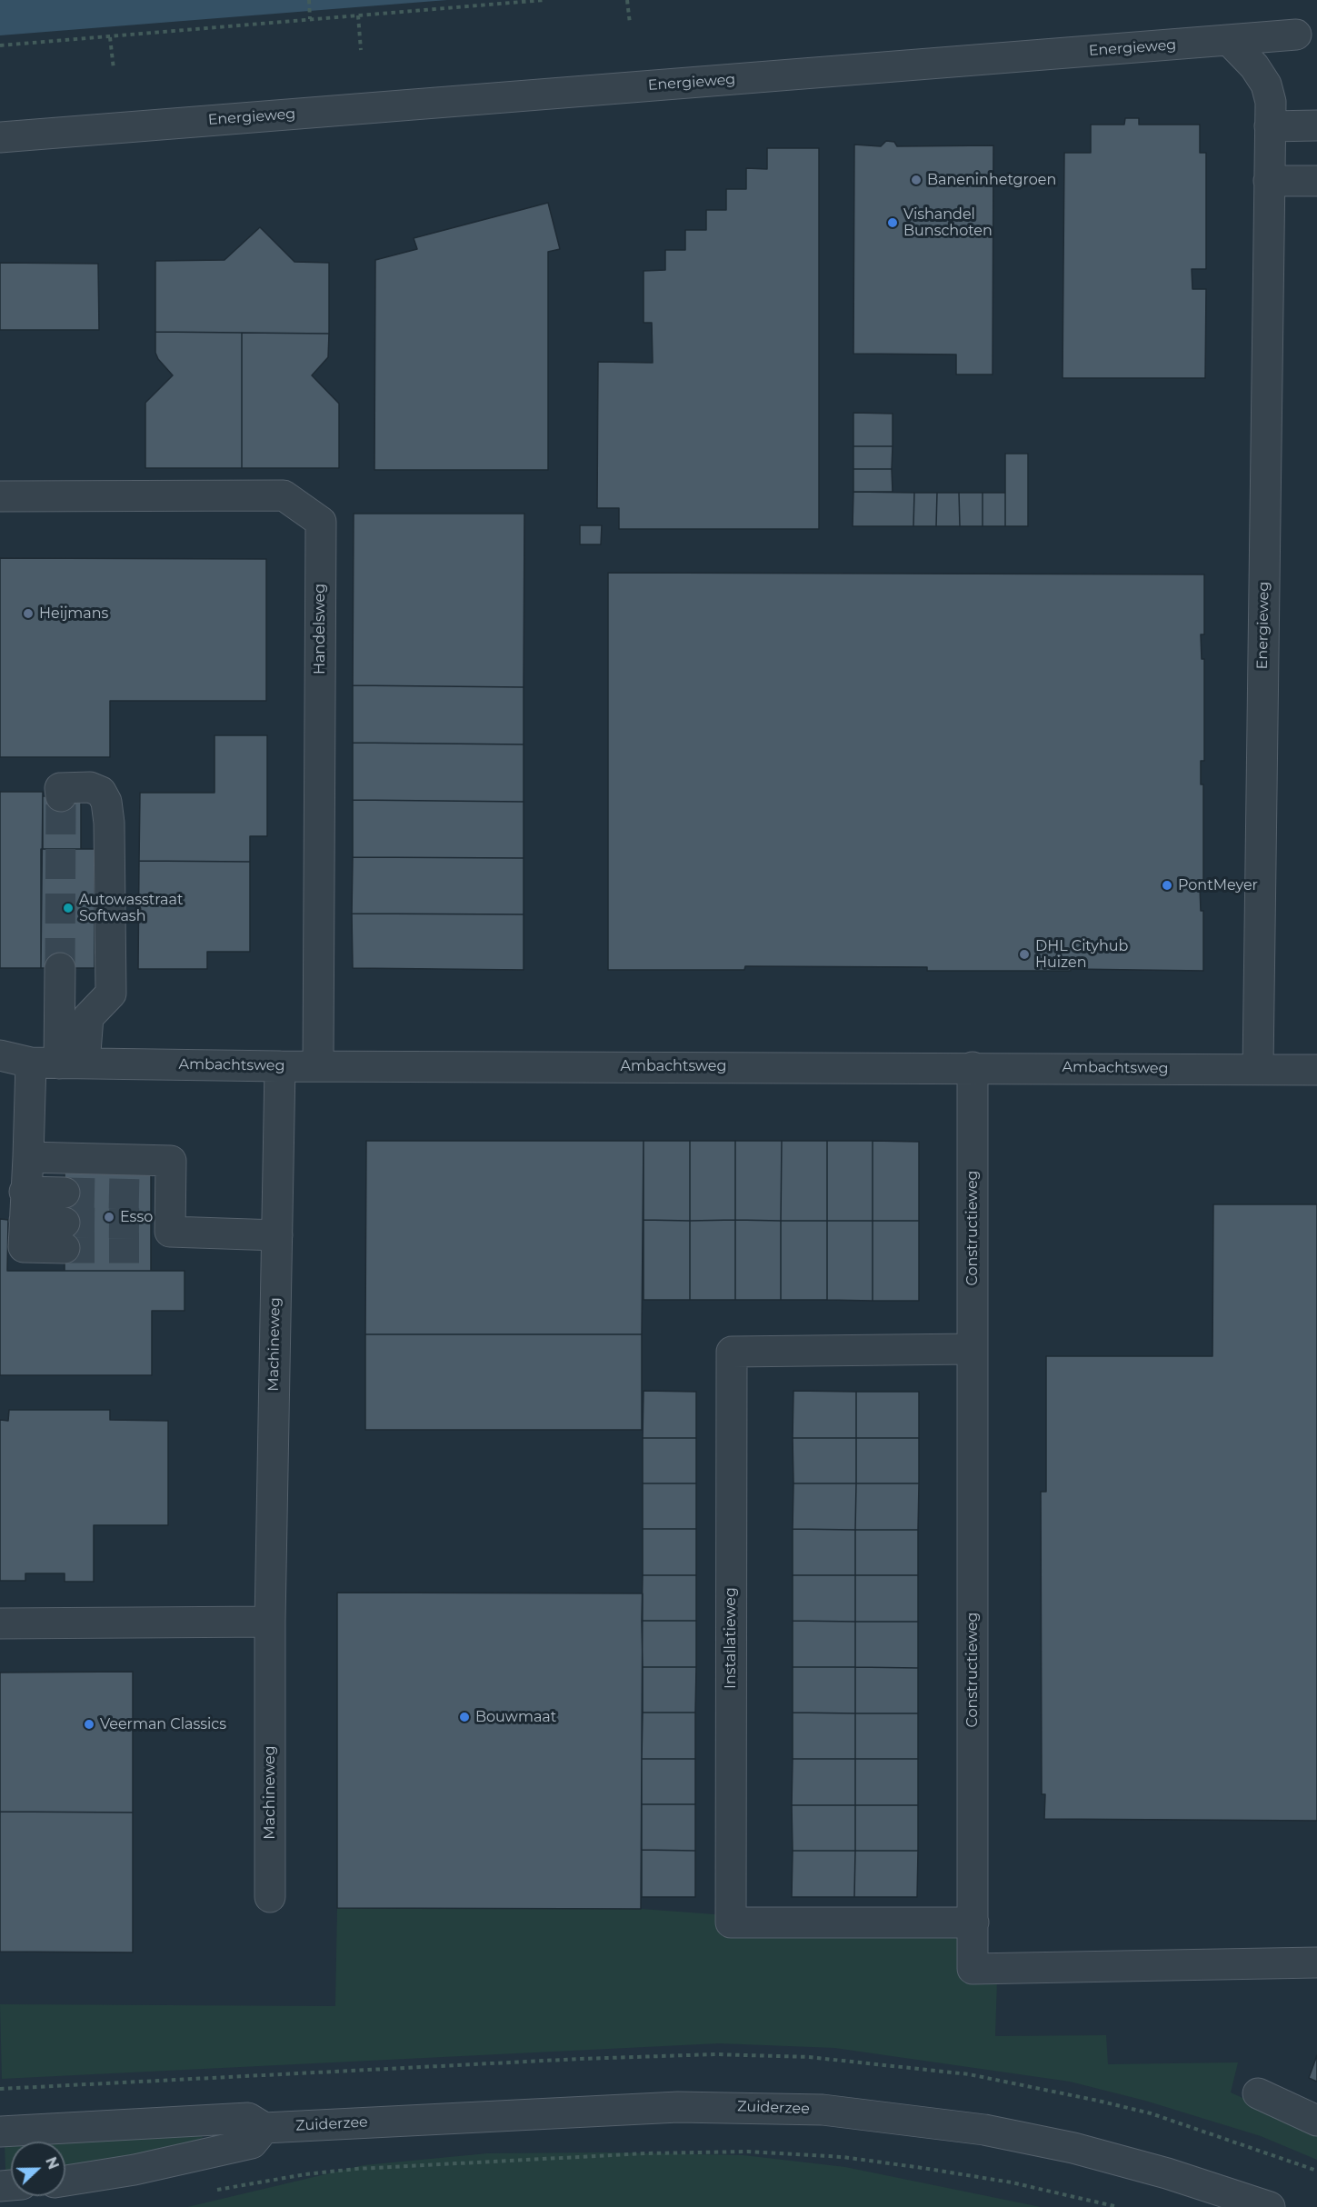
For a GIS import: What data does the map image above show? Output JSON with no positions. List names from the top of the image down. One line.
{"streets":{"street":["Energieweg","Handelsweg","Ambachtsweg","Constructieweg","Machineweg","Installatieweg","Zuiderzee"]},"crossings":[["Energieweg","Ambachtsweg"],["Handelsweg","Ambachtsweg"],["Ambachtsweg","Constructieweg"],["Ambachtsweg","Machineweg"],["Constructieweg","Installatieweg"]],"places":["Baneninhetgroen","Vishandel Bunschoten","Heijmans","PontMeyer","Autowasstraat Softwash","DHL Cityhub Huizen","Esso","Bouwmaat","Veerman Classics"],"north":"right"}
